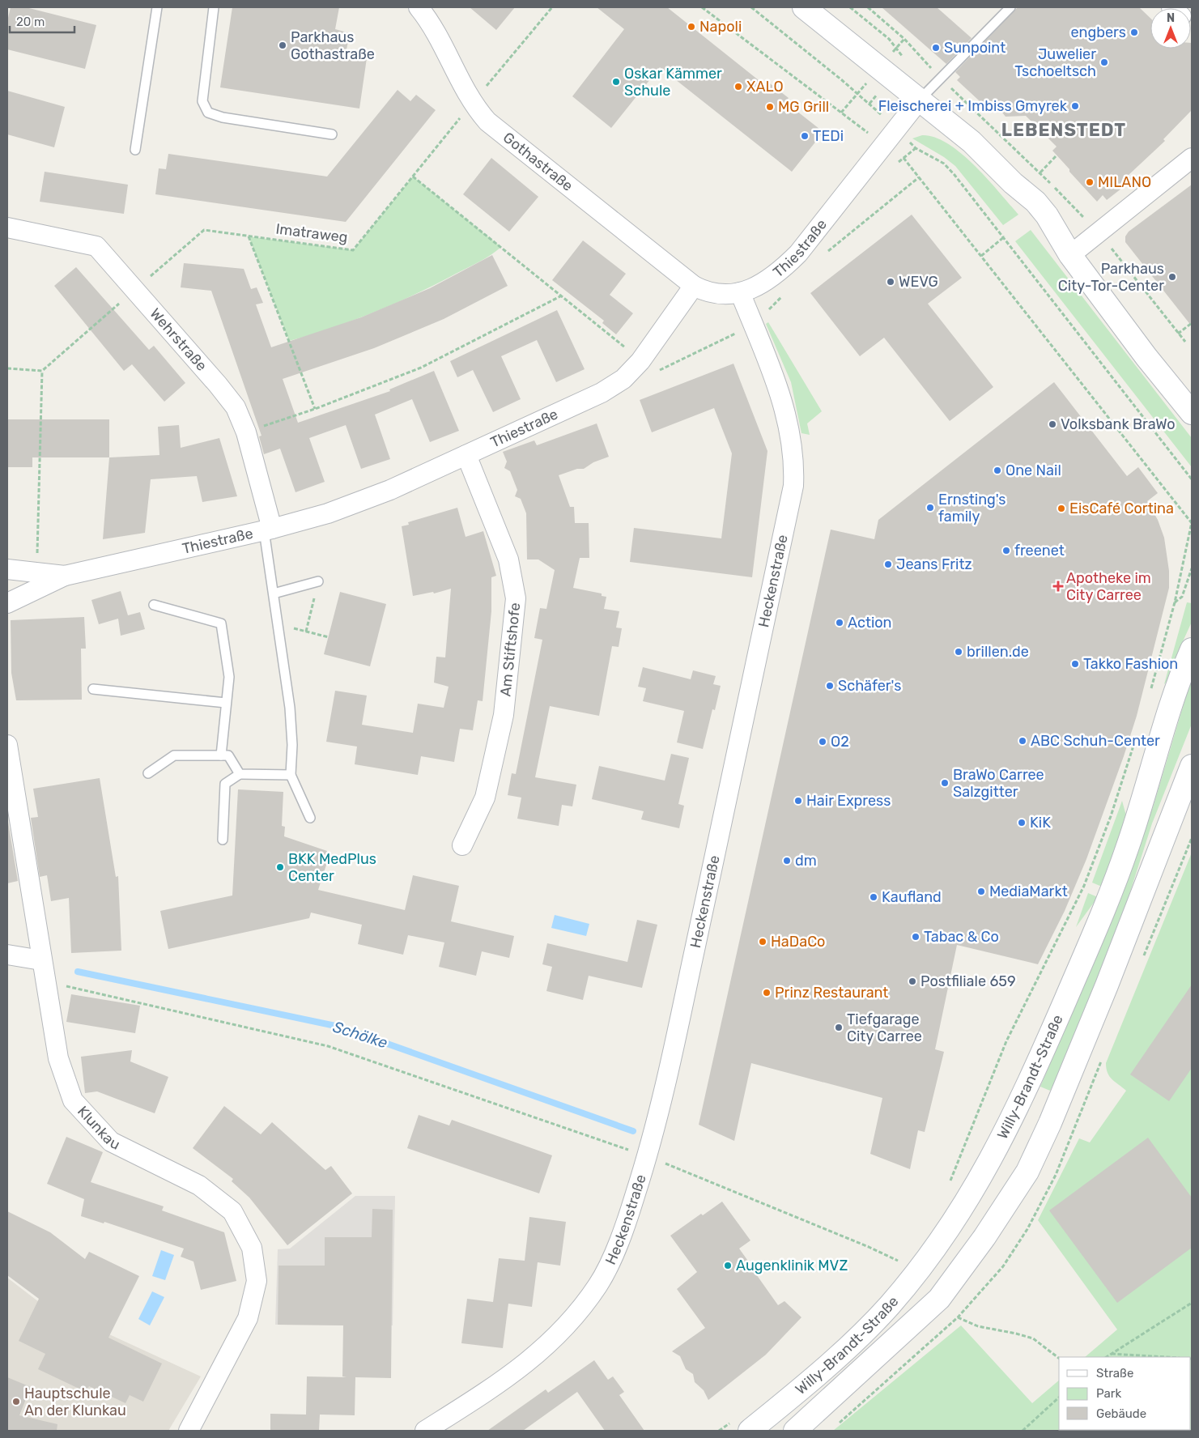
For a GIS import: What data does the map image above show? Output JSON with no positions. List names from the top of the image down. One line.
{"streets":{"street":["Gothastraße","Thiestraße","Wehrstraße","Heckenstraße","Am Stiftshofe","Willy-Brandt-Straße","Klunkau"],"path":["Imatraweg"]},"crossings":[["Gothastraße","Imatraweg"],["Gothastraße","Thiestraße"],["Imatraweg","Wehrstraße"],["Thiestraße","Wehrstraße"],["Thiestraße","Heckenstraße"],["Thiestraße","Am Stiftshofe"]],"districts":["LEBENSTEDT"],"water":["Schölke"],"places":{"other":["Napoli","engbers","Parkhaus Gothastraße","Sunpoint","Juwelier Tschoeltsch","Oskar Kämmer Schule","XALO","Fleischerei + Imbiss Gmyrek","MG Grill","TEDi","MILANO","Parkhaus City-Tor-Center","WEVG","Volksbank BraWo","One Nail","Ernsting's family","EisCafé Cortina","freenet","Jeans Fritz","Action","brillen.de","Takko Fashion","Schäfer's","ABC Schuh-Center","O2","BraWo Carree Salzgitter","Hair Express","KiK","dm","BKK MedPlus Center","MediaMarkt","Kaufland","Tabac & Co","HaDaCo","Postfiliale 659","Prinz Restaurant","Tiefgarage City Carree","Augenklinik MVZ","Hauptschule An der Klunkau"],"health":["Apotheke im City Carree"]},"legend":["Straße","Park","Gebäude"],"scale_bar":"20 m","north":"top"}
